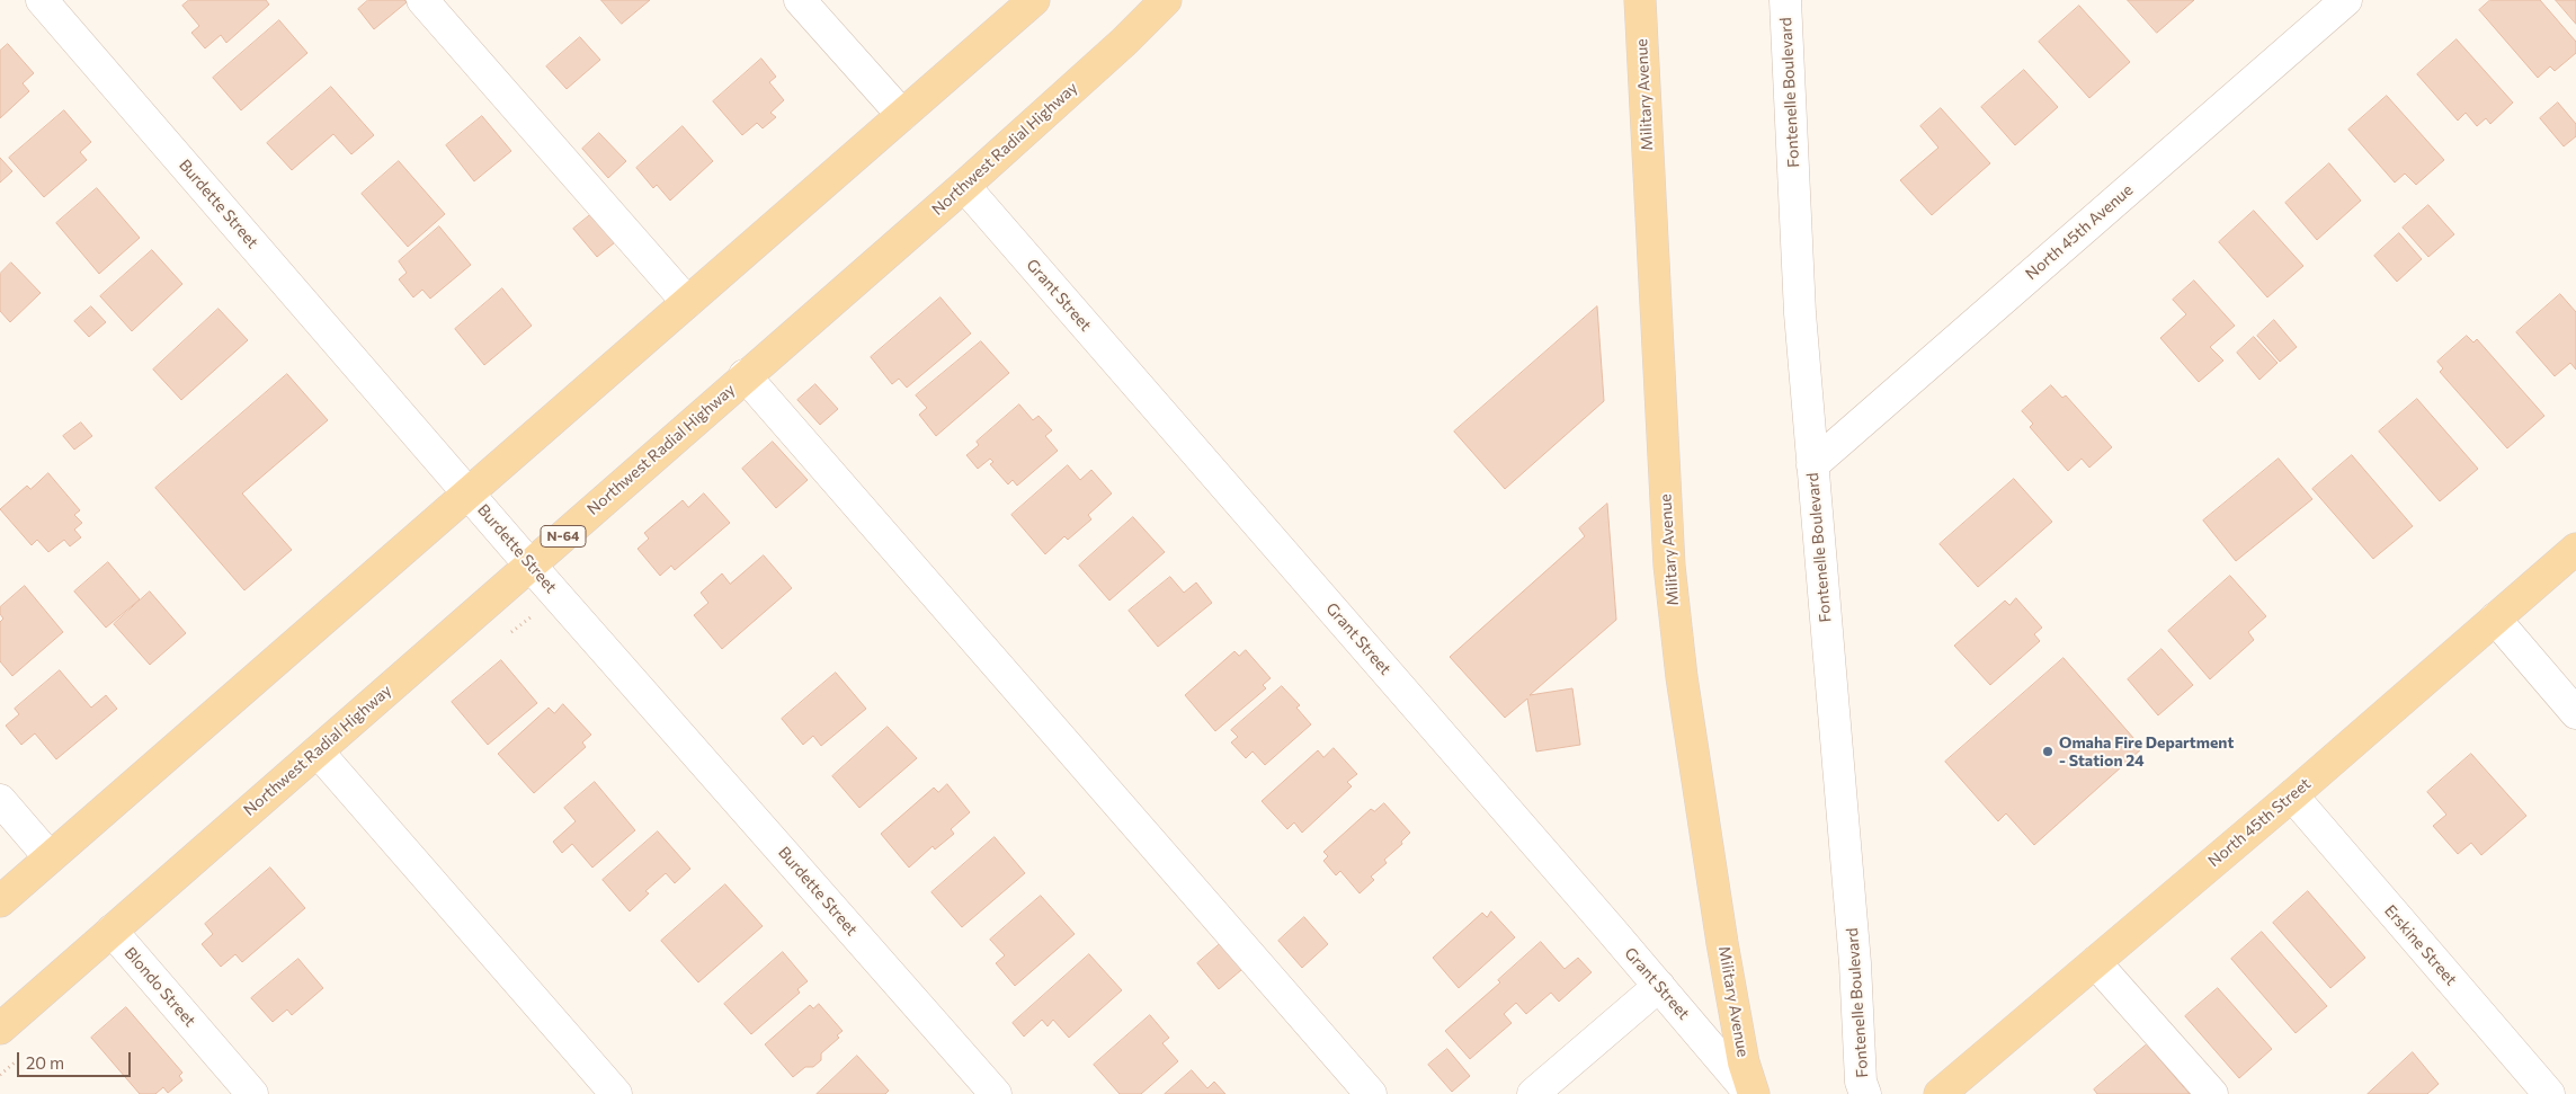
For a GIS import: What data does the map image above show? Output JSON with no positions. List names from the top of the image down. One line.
{"streets":{"main road":["Military Avenue","Northwest Radial Highway","N-64","North 45th Street"],"street":["Fontenelle Boulevard","Burdette Street","North 45th Avenue","Grant Street","Erskine Street","Blondo Street"]},"crossings":[["Fontenelle Boulevard","North 45th Avenue"],["Military Avenue","Grant Street"],["Northwest Radial Highway","Burdette Street"],["Northwest Radial Highway","Grant Street"],["Northwest Radial Highway","Blondo Street"],["North 45th Street","Erskine Street"]],"places":["Omaha Fire Department - Station 24"],"scale_bar":"20 m"}
